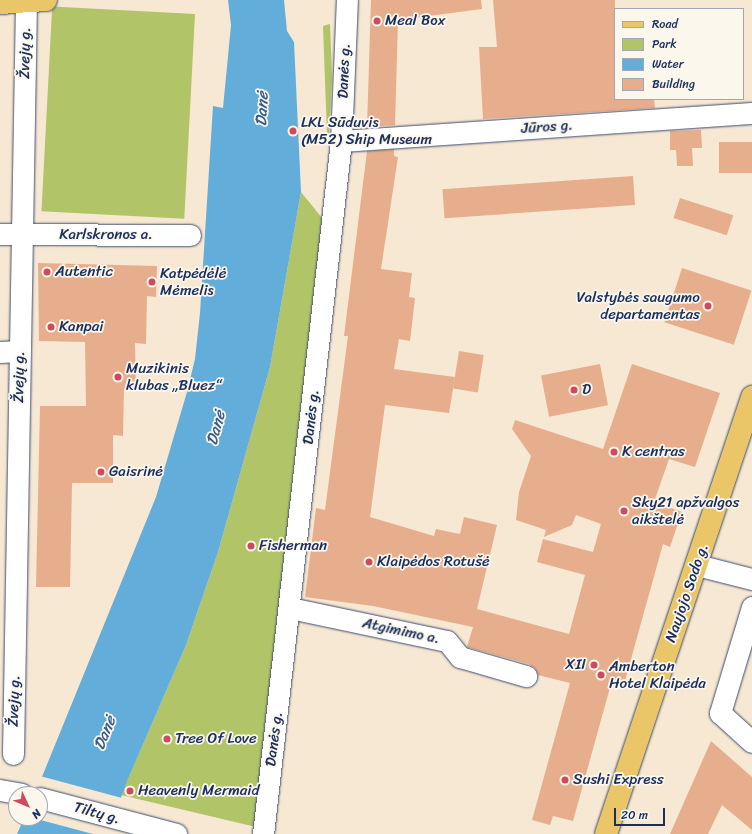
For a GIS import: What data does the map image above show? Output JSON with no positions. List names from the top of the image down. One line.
{"streets":{"main road":["Naujojo Sodo g."],"street":["Žvejų g.","Danės g.","Jūros g.","Karlskronos a.","Atgimimo a.","Tiltų g."]},"crossings":[["Žvejų g.","Karlskronos a."],["Danės g.","Jūros g."],["Danės g.","Atgimimo a."]],"water":["Danė"],"places":["Meal Box","LKL Sūduvis (M52) Ship Museum","Autentic","Katpėdėlė Mėmelis","Valstybės saugumo departamentas","Kanpai","Muzikinis klubas „Bluez“","D","K centras","Gaisrinė","Sky21 apžvalgos aikštelė","Fisherman","Klaipėdos Rotušė","XII","Amberton Hotel Klaipėda","Tree Of Love","Sushi Express","Heavenly Mermaid"],"legend":["Road","Park","Water","Building"],"scale_bar":"20 m","north":"bottom right"}
